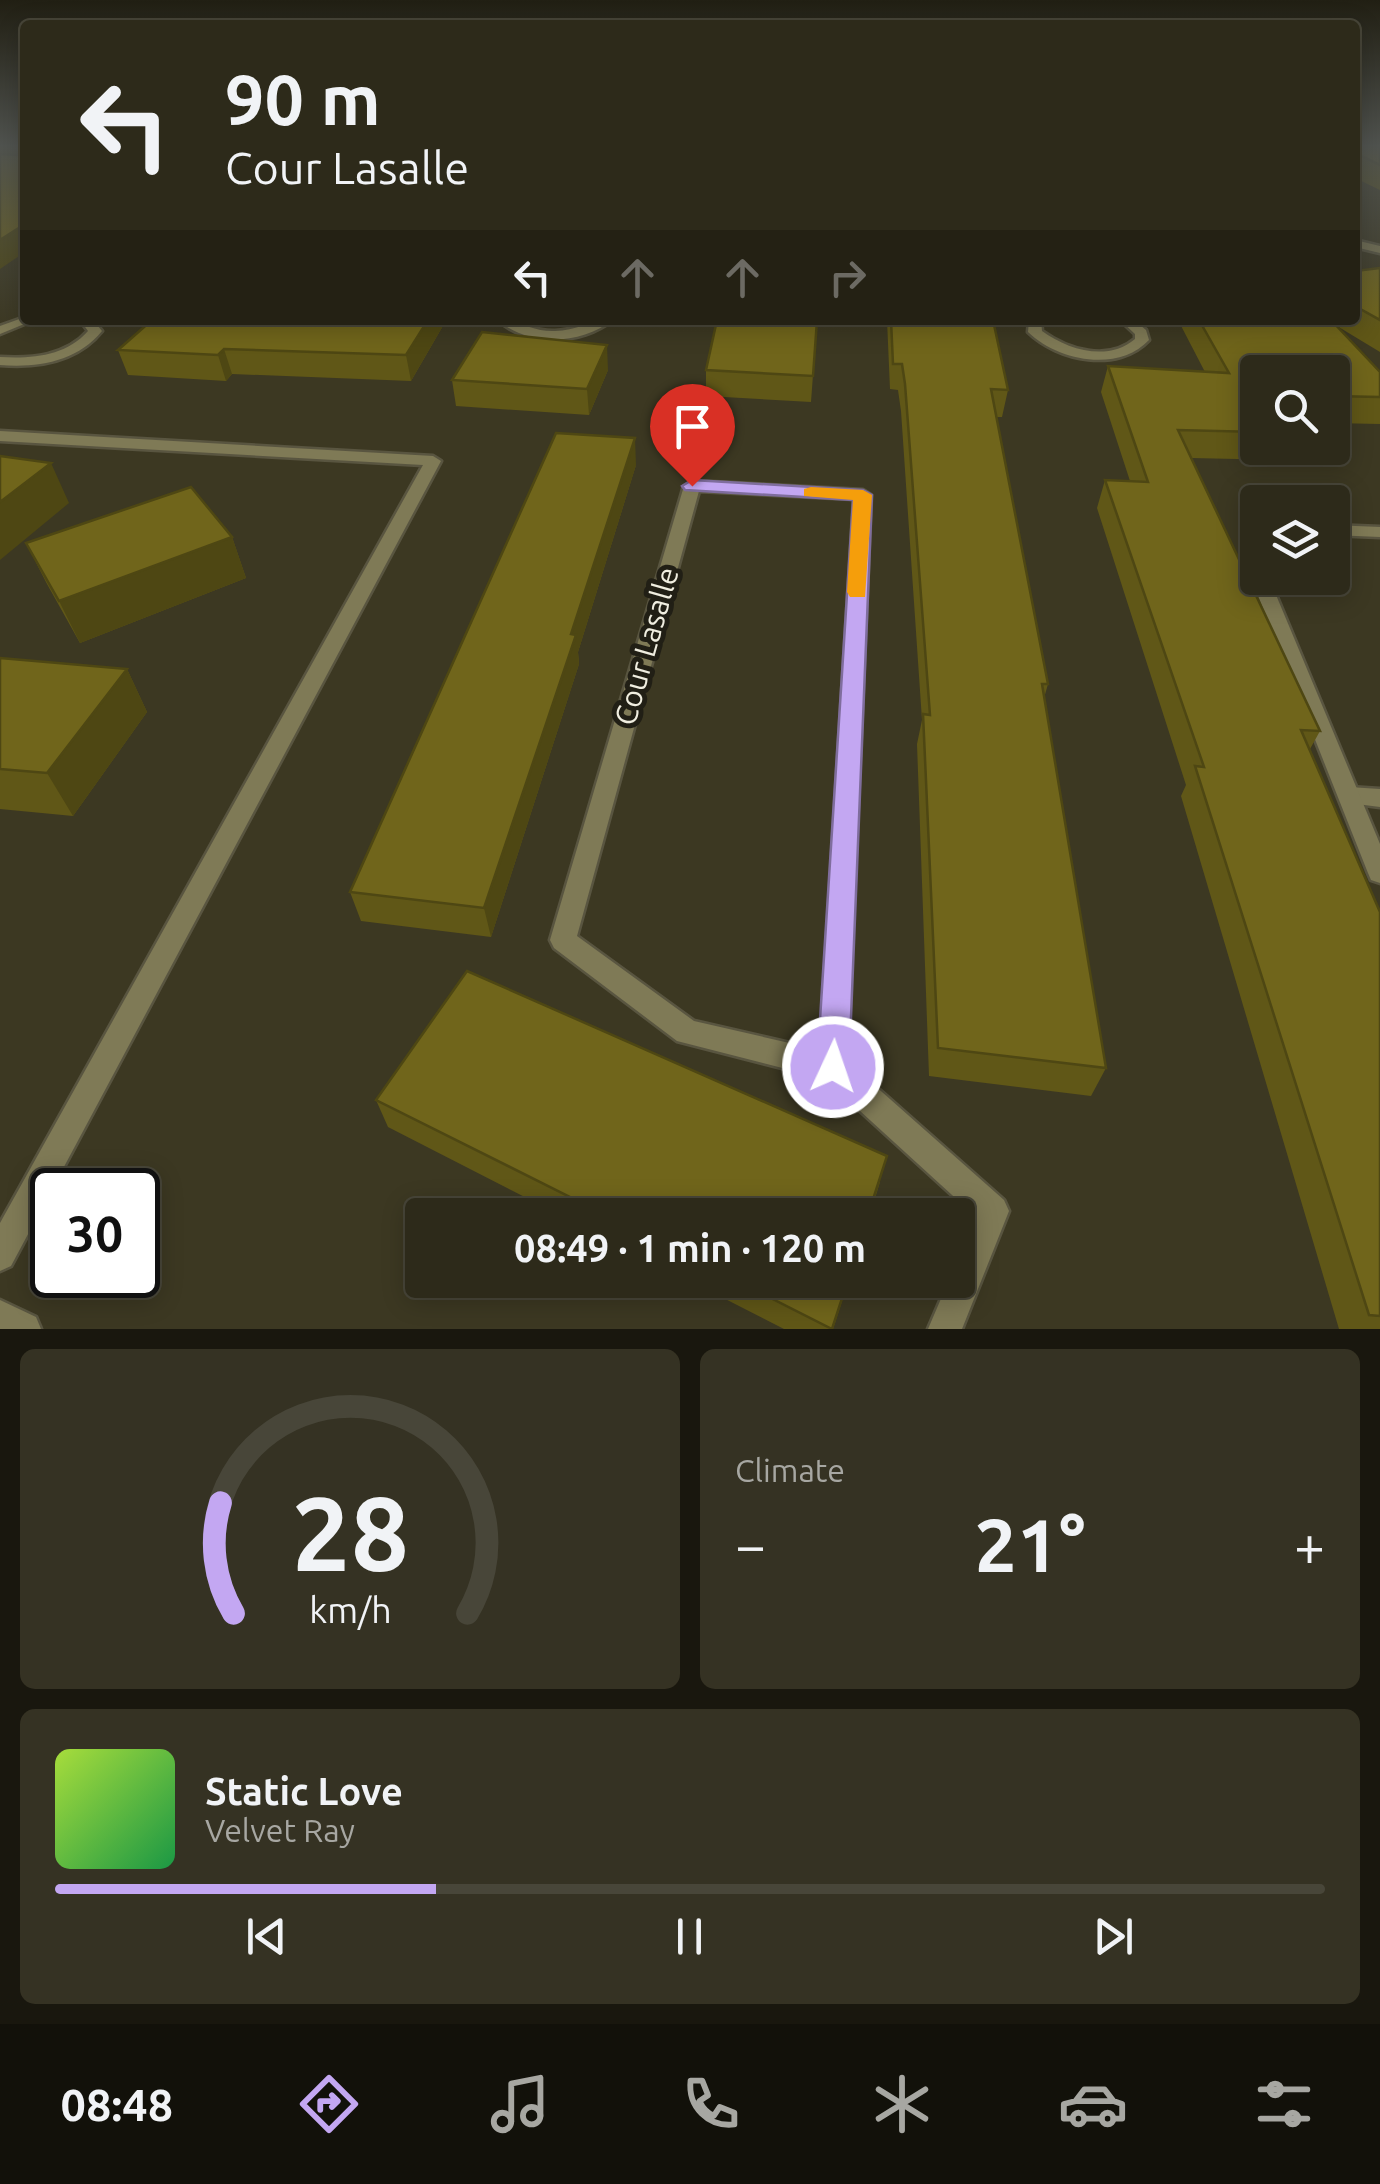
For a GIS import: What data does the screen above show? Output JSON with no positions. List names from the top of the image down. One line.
{"streets":{"street":["Cour Lasalle"]},"page":{"turn":["90 m","Cour Lasalle"],"limit":"30","trip":"08:49 · 1 min · 120 m","tile":"Climate","heat":["−","21°","+"],"song":["Static Love","Velvet Ray"],"tabs":"08:48","gauge":["28","km/h"]}}
